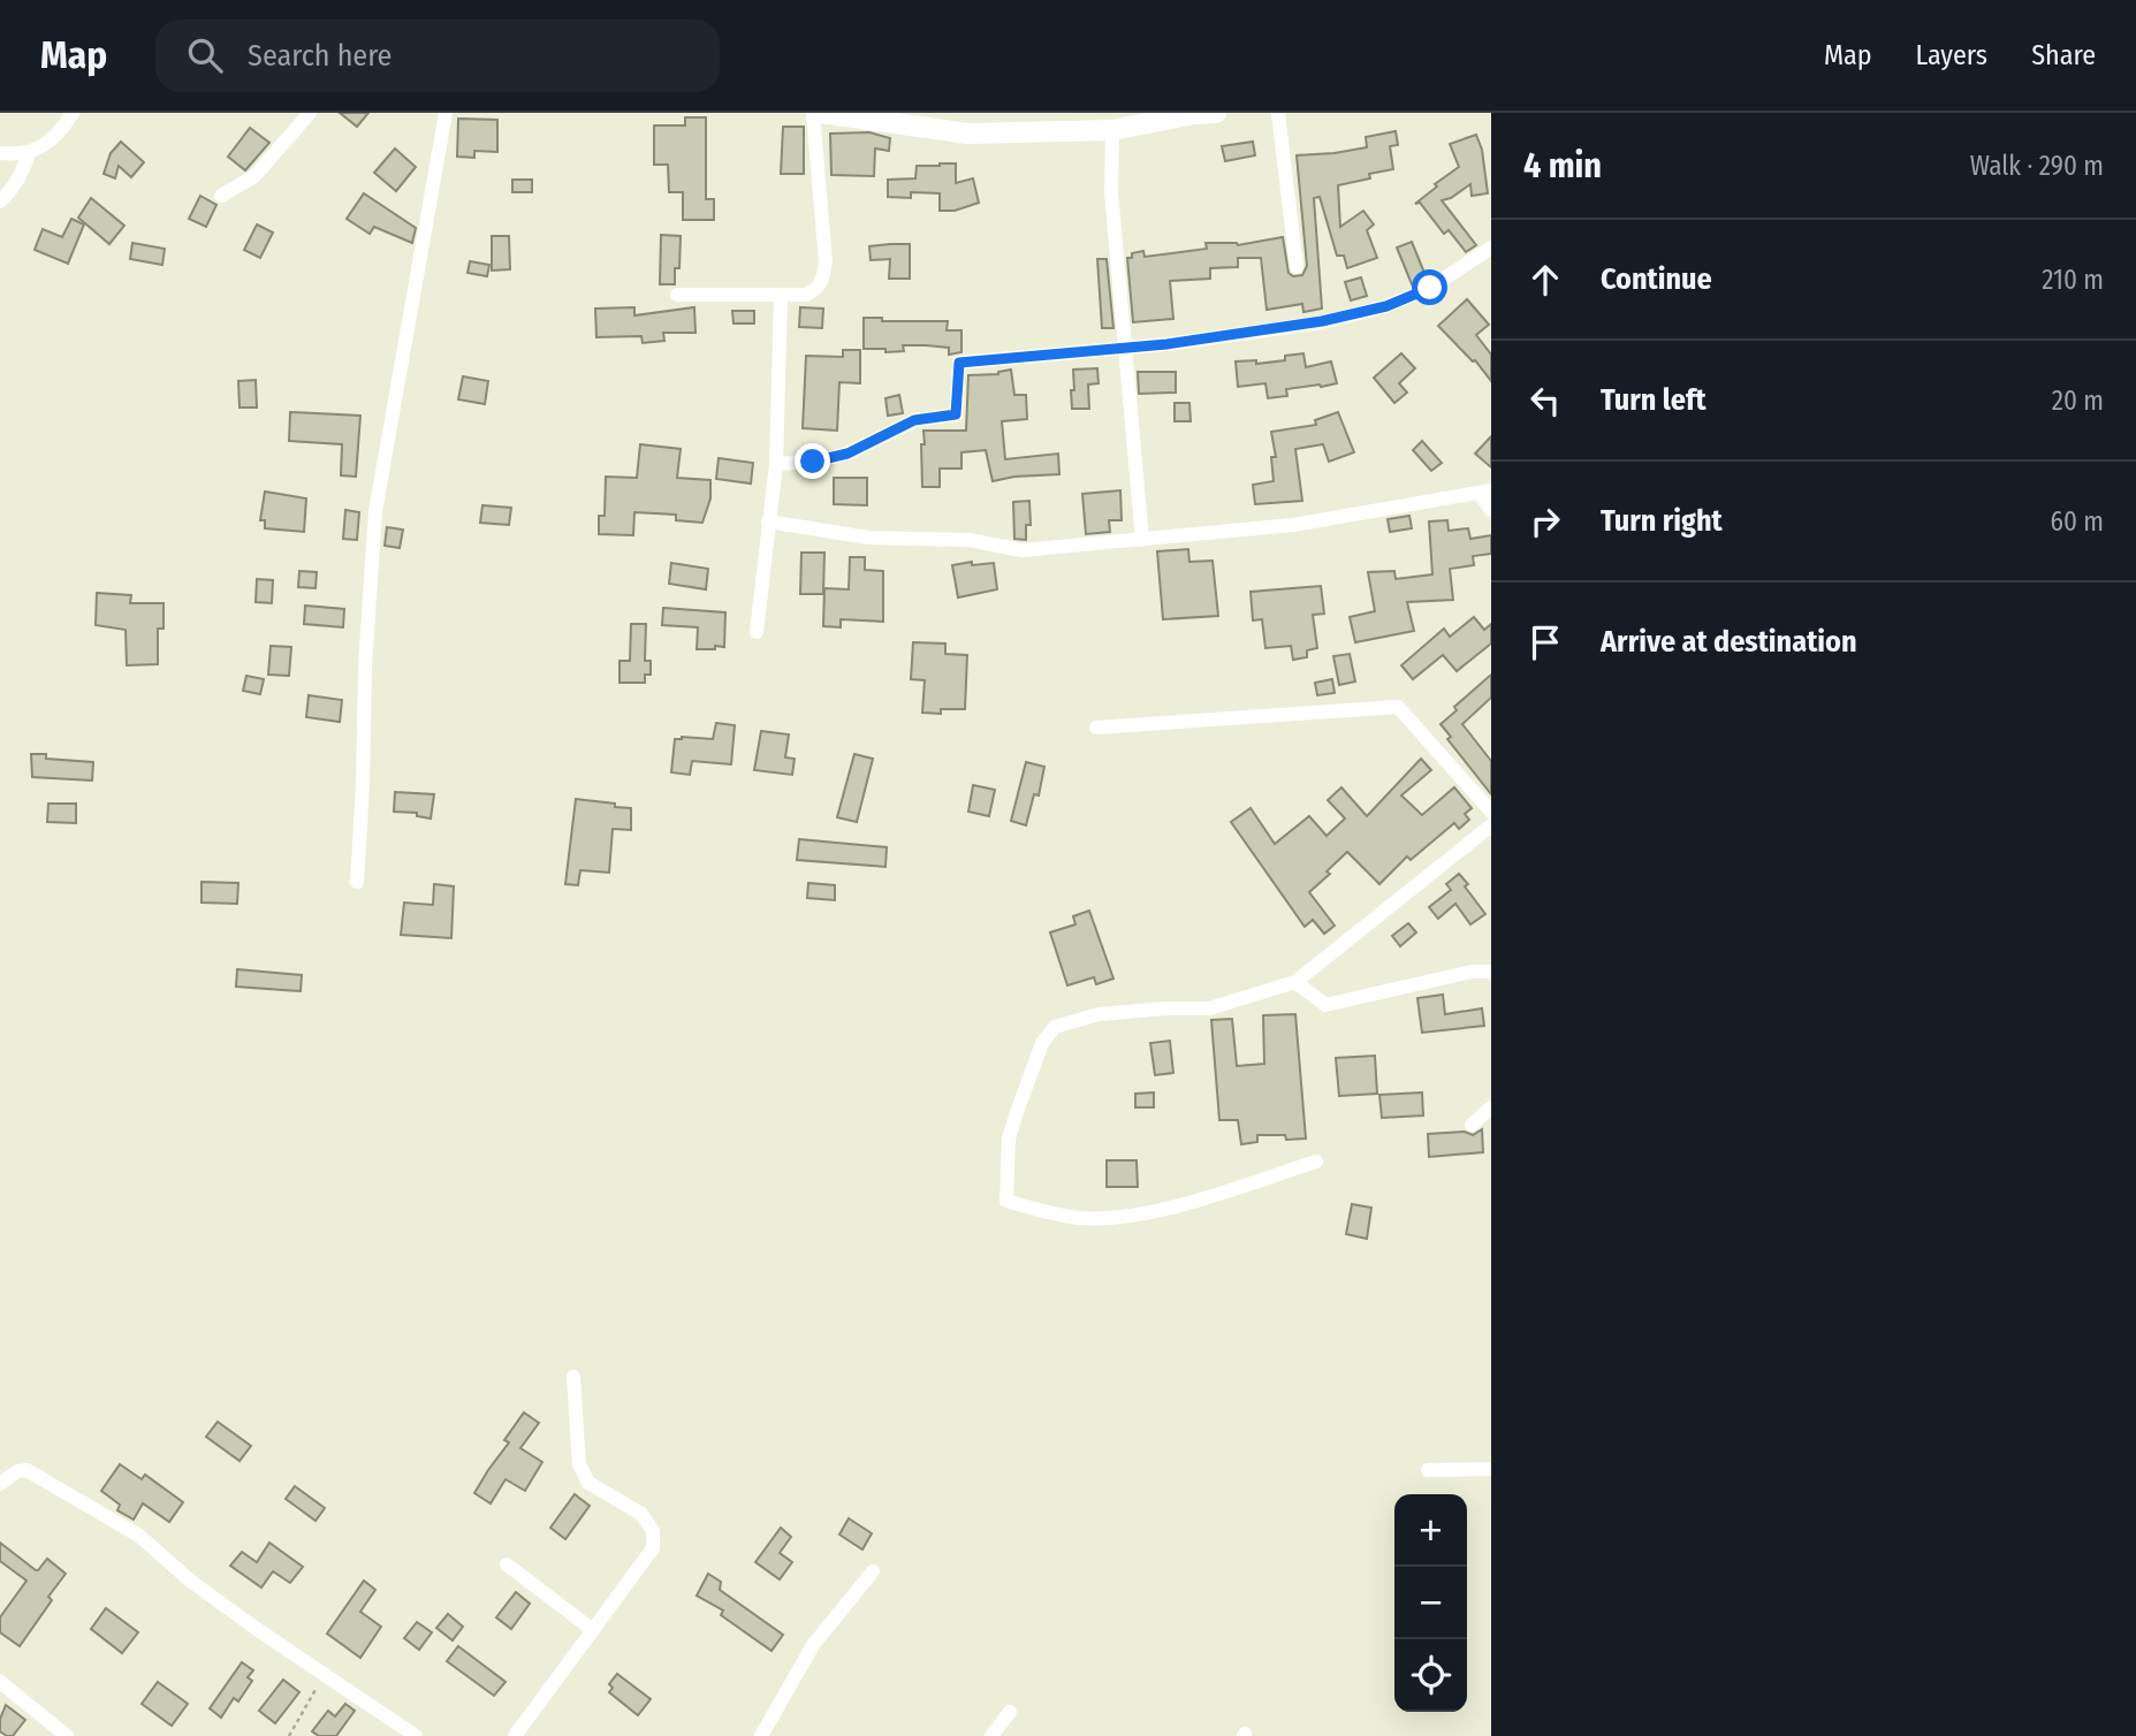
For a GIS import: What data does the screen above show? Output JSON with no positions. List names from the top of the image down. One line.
{"page":{"header":"Map","search":"Search here","nav":["Map","Layers","Share"],"heading":["4 min","Walk · 290 m"],"list":[["Continue","210 m"],["Turn left","20 m"],["Turn right","60 m"],"Arrive at destination"],"map_buttons":["+","−"]}}
